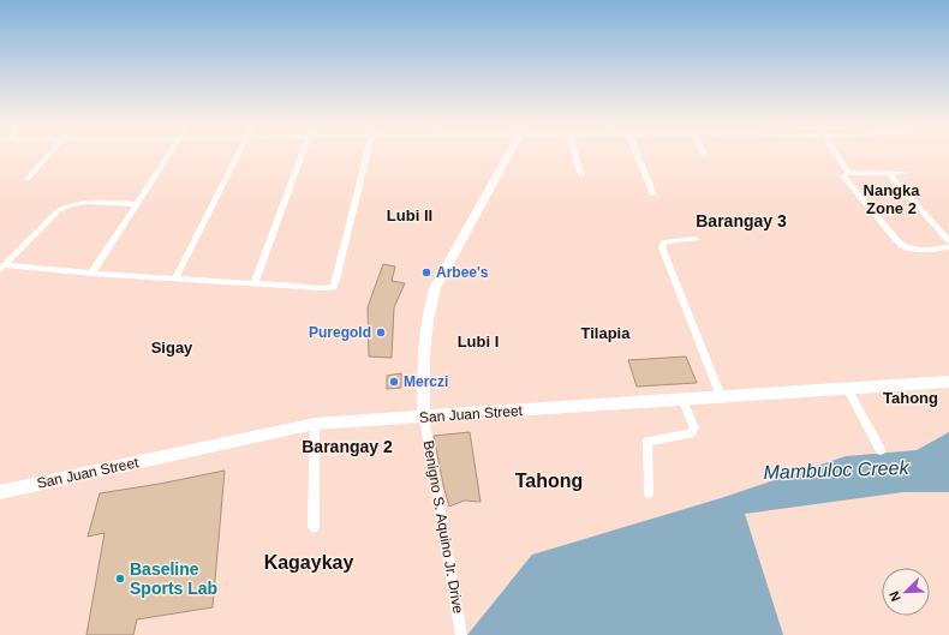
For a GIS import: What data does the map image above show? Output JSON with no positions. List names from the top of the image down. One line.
{"streets":{"street":["San Juan Street","Benigno S. Aquino Jr. Drive"]},"crossings":[["San Juan Street","Benigno S. Aquino Jr. Drive"]],"districts":["Nangka Zone 2","Lubi II","Barangay 3","Tilapia","Lubi I","Sigay","Tahong","Barangay 2","Tahong","Kagaykay"],"water":["Mambuloc Creek"],"places":["Arbee's","Puregold","Merczi","Baseline Sports Lab"],"north":"bottom left"}
